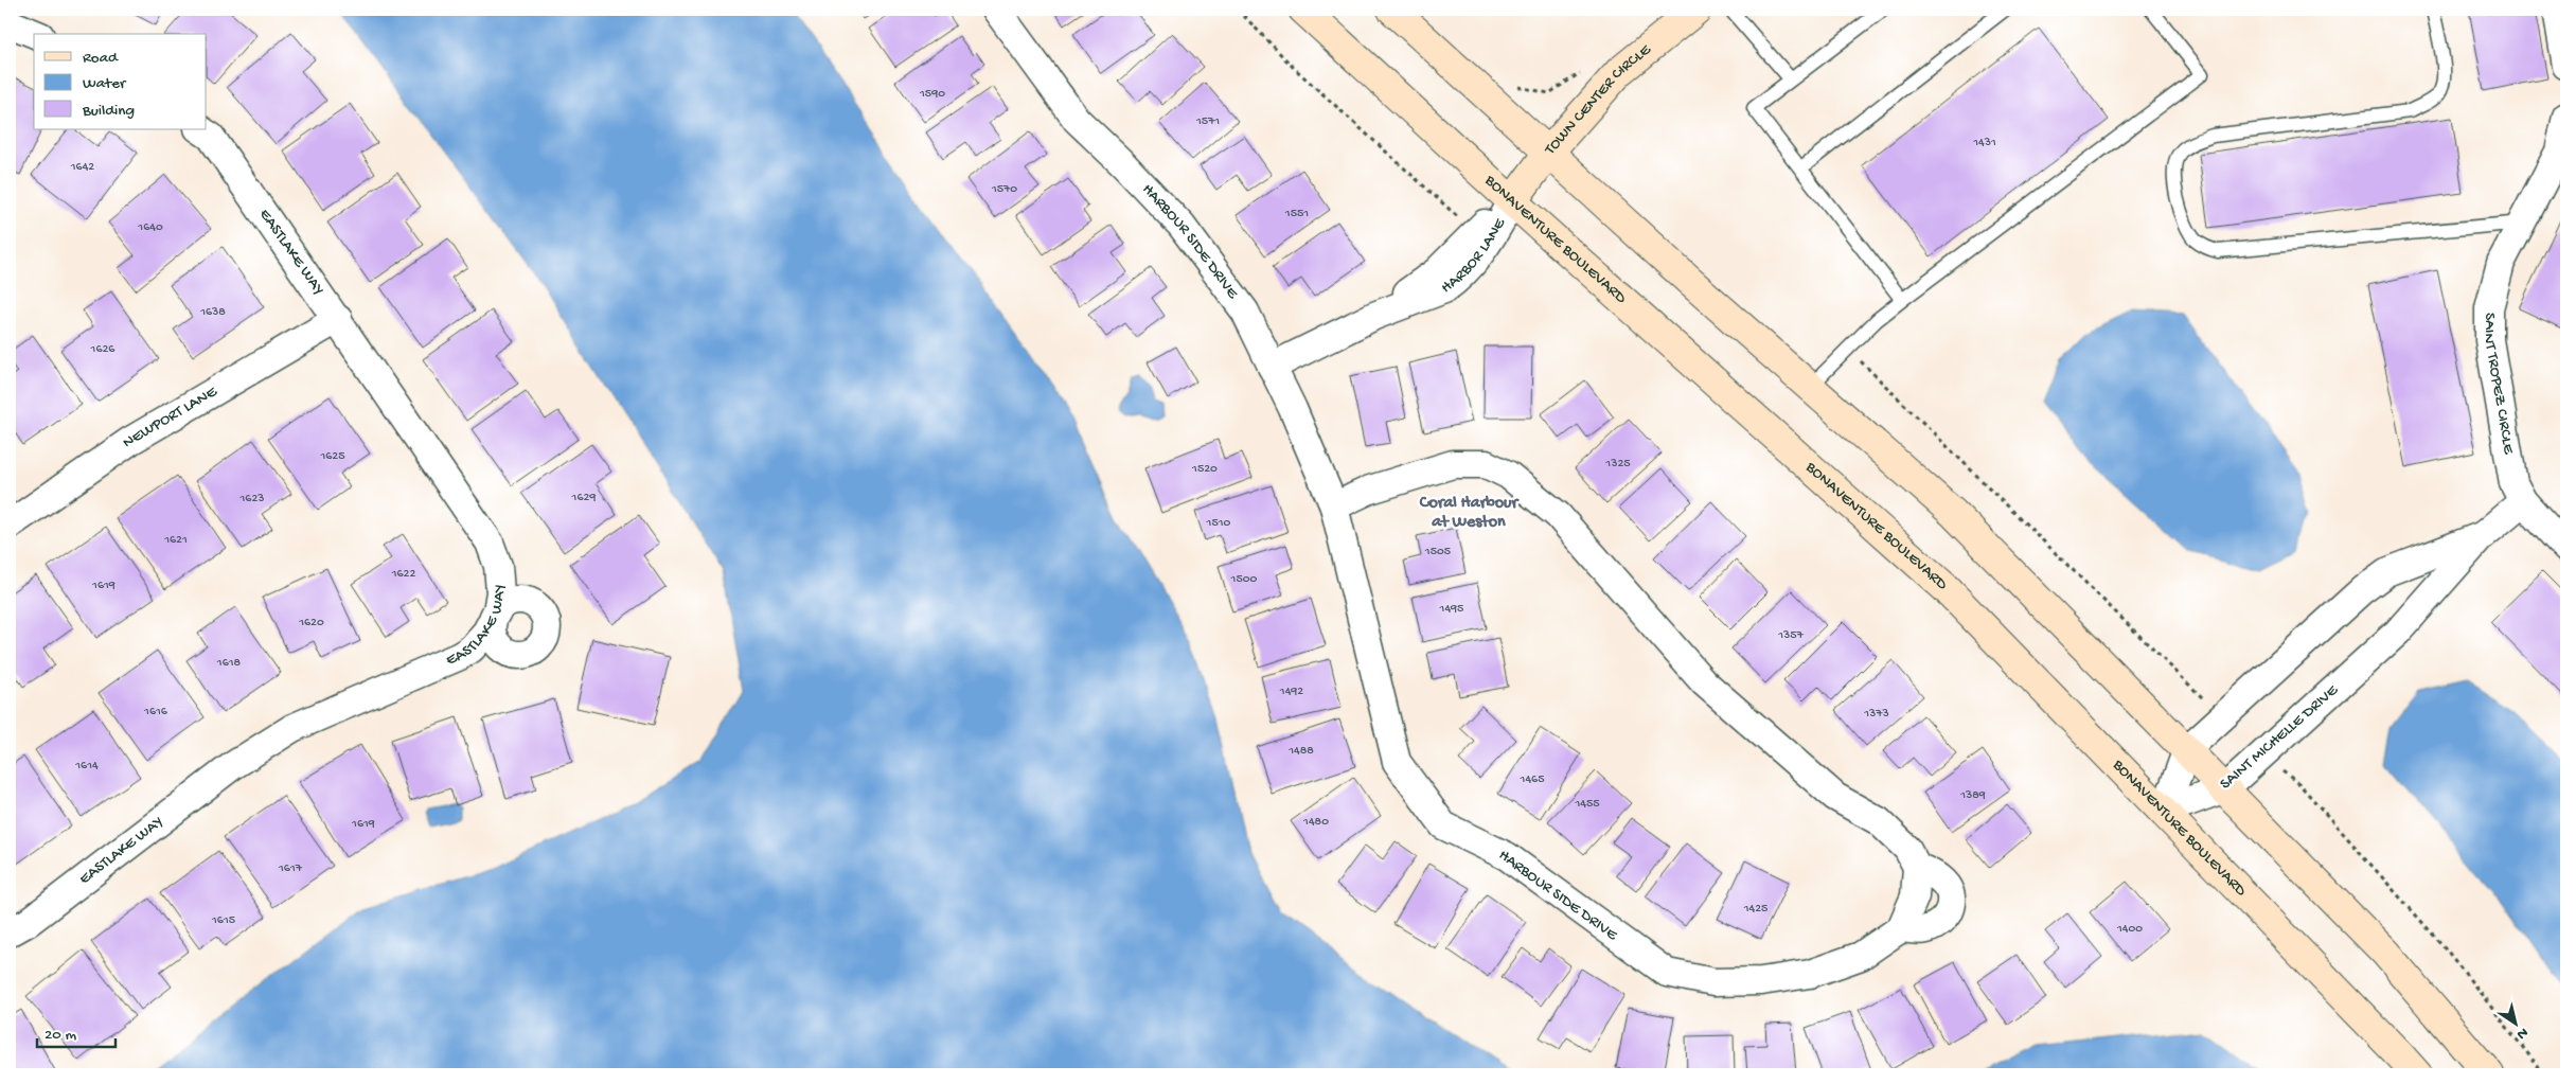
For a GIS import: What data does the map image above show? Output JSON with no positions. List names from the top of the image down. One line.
{"streets":{"main road":["TOWN CENTER CIRCLE","BONAVENTURE BOULEVARD"],"street":["HARBOUR SIDE DRIVE","EASTLAKE WAY","HARBOR LANE","SAINT TROPEZ CIRCLE","NEWPORT LANE","SAINT MICHELLE DRIVE"]},"crossings":[["TOWN CENTER CIRCLE","BONAVENTURE BOULEVARD"],["TOWN CENTER CIRCLE","HARBOR LANE"],["BONAVENTURE BOULEVARD","HARBOR LANE"],["BONAVENTURE BOULEVARD","SAINT MICHELLE DRIVE"],["HARBOUR SIDE DRIVE","HARBOR LANE"],["EASTLAKE WAY","NEWPORT LANE"],["SAINT TROPEZ CIRCLE","SAINT MICHELLE DRIVE"]],"districts":["Coral Harbour at Weston"],"house_numbers":["1590","1571","1431","1642","1570","1551","1640","1638","1626","1625","1325","1520","1629","1623","1510","1621","1505","1622","1500","1619","1495","1620","1357","1618","1492","1616","1373","1488","1614","1465","1389","1455","1480","1619","1617","1425","1615","1400"],"legend":["Road","Water","Building"],"scale_bar":"20 m","north":"bottom right"}
